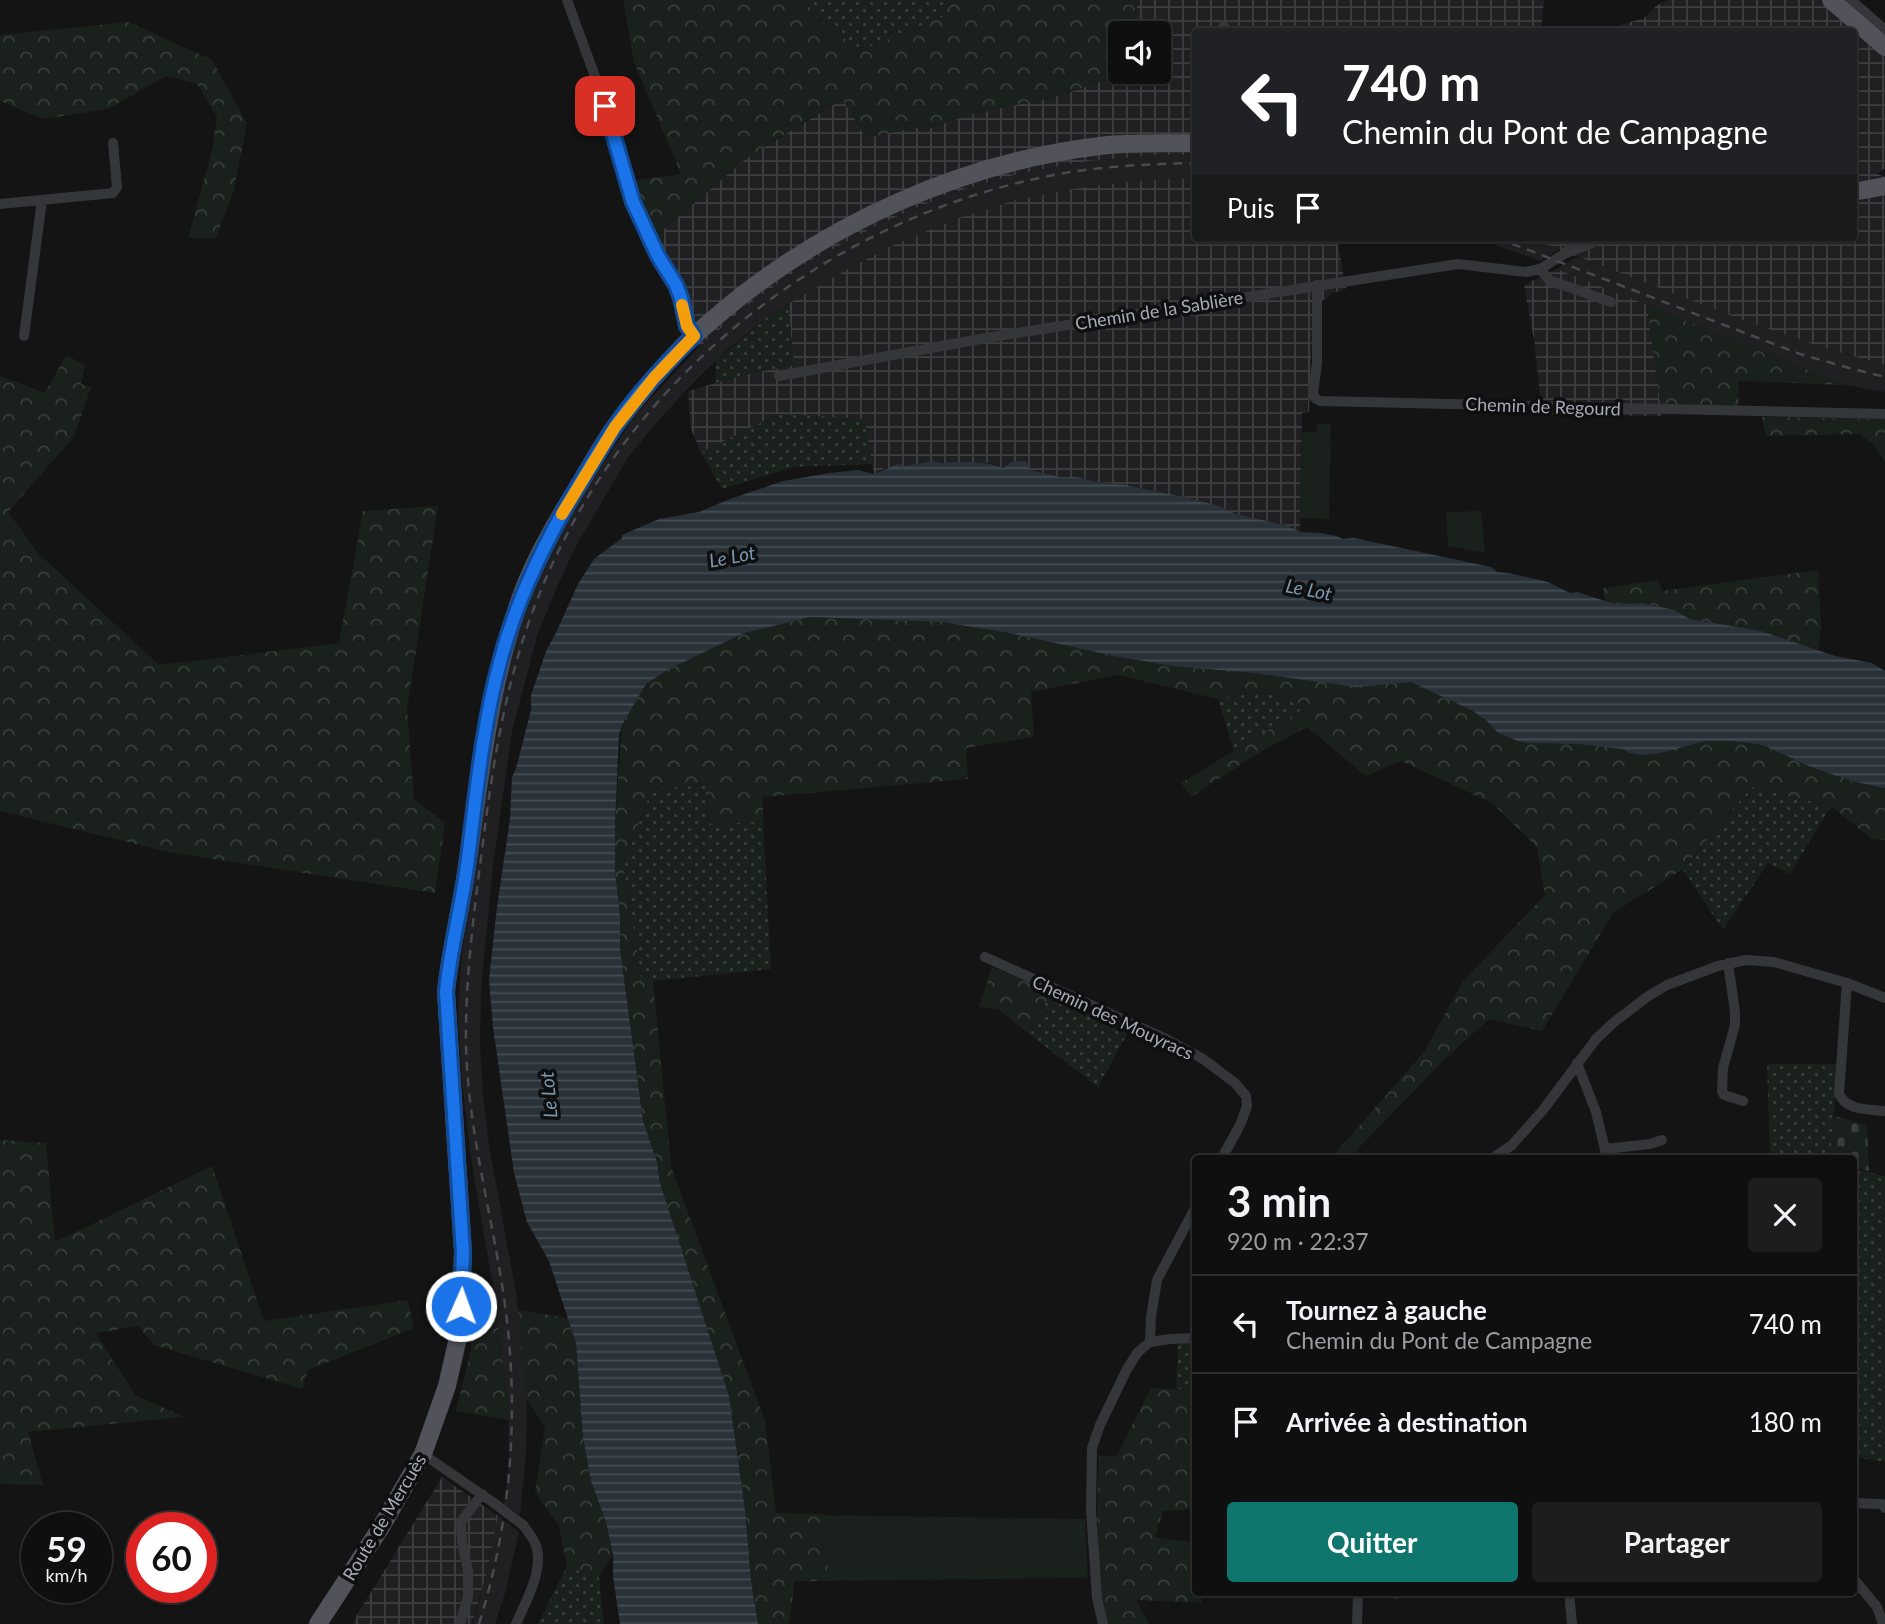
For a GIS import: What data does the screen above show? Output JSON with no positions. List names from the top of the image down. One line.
{"streets":{"main road":["Route de Mercuès"],"street":["Chemin de la Sablière","Chemin de Regourd","Chemin des Mouyracs"]},"crossings":[["Chemin de la Sablière","Chemin de Regourd"]],"water":["Le Lot"],"page":{"turn":["740 m","Chemin du Pont de Campagne"],"then":"Puis","heading":["3 min","920 m · 22:37"],"list":[{"name":"Tournez à gauche","note":"Chemin du Pont de Campagne","value":"740 m"},{"name":"Arrivée à destination","value":"180 m"}],"buttons":["Quitter","Partager"],"speed":"59 km/h","limit":"60"}}
